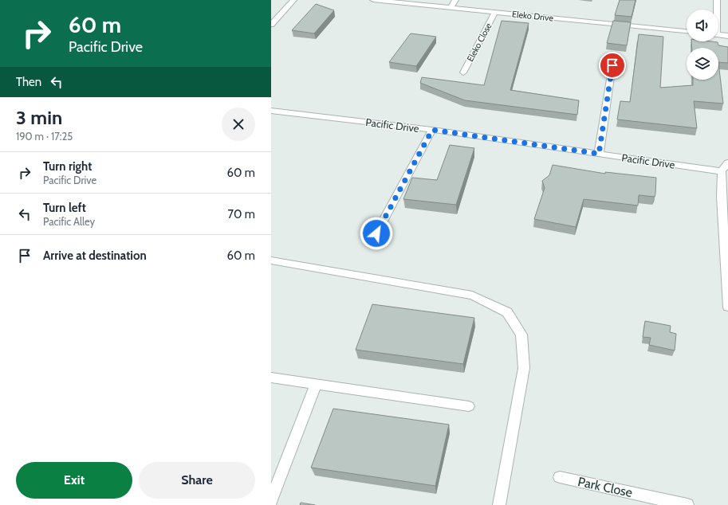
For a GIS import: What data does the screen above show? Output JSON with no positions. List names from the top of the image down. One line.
{"streets":{"street":["Eleko Drive","Eleko Close","Pacific Drive","Park Close"]},"crossings":[["Eleko Drive","Eleko Close"]],"page":{"turn":["60 m","Pacific Drive"],"then":"Then","heading":["3 min","190 m · 17:25"],"list":[{"name":"Turn right","note":"Pacific Drive","value":"60 m"},{"name":"Turn left","note":"Pacific Alley","value":"70 m"},{"name":"Arrive at destination","value":"60 m"}],"buttons":["Exit","Share"]}}
